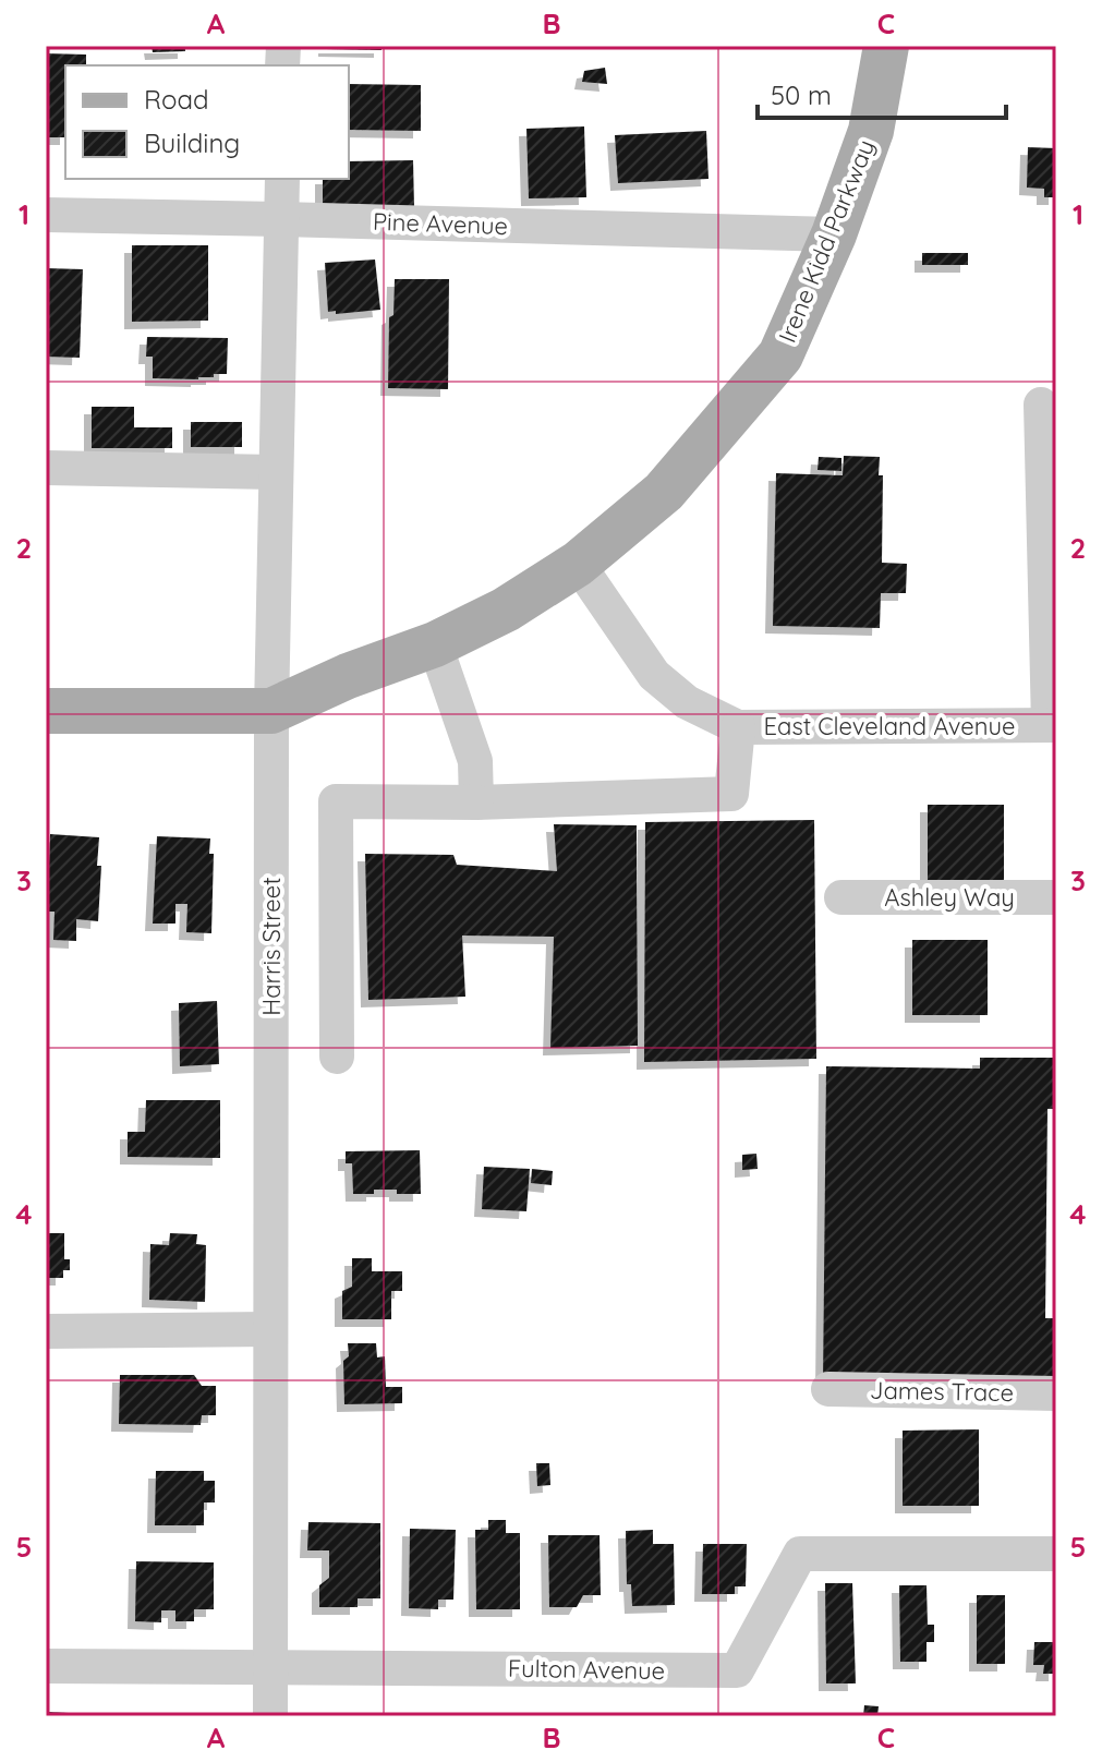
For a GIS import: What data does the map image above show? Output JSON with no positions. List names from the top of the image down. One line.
{"streets":{"main road":["Irene Kidd Parkway"],"street":["Pine Avenue","East Cleveland Avenue","Ashley Way","Harris Street","James Trace","Fulton Avenue"]},"crossings":[["Pine Avenue","Irene Kidd Parkway"],["Pine Avenue","Harris Street"],["Irene Kidd Parkway","East Cleveland Avenue"],["Harris Street","Fulton Avenue"]],"legend":["Road","Building"],"scale_bar":"50 m","grid":{"columns":["A","B","C"],"rows":["1","2","3","4","5"]}}
